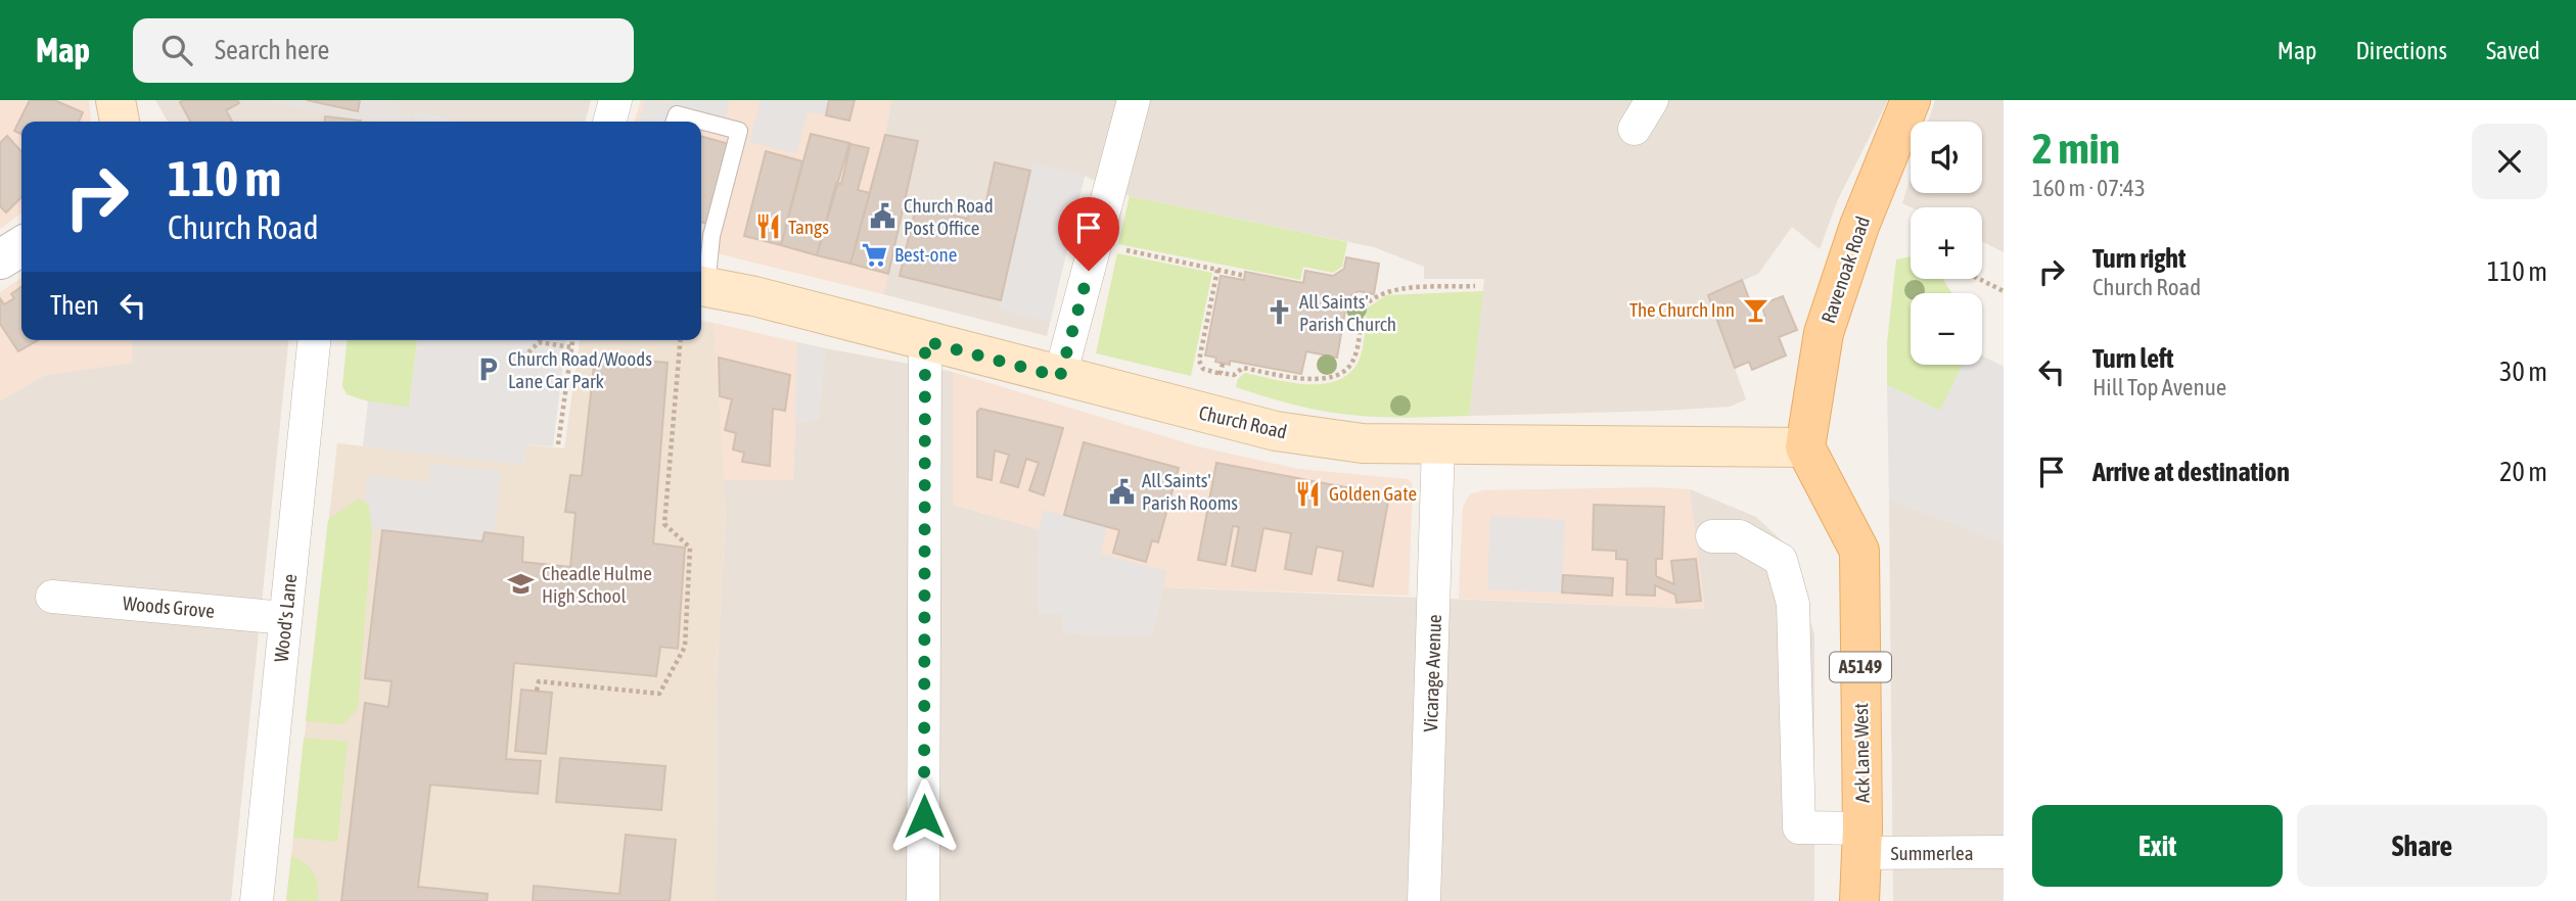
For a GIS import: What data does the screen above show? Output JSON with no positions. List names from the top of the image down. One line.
{"streets":{"main road":["Ravenoak Road","Church Road","A5149","Ack Lane West"],"street":["Woods Grove","Wood's Lane","Vicarage Avenue","Summerlea"]},"crossings":[["Ravenoak Road","Church Road"],["Ravenoak Road","Ack Lane West"],["Church Road","Vicarage Avenue"],["Church Road","Ack Lane West"],["Woods Grove","Wood's Lane"],["Ack Lane West","Summerlea"]],"places":{"public building":["Church Road Post Office","All Saints' Parish Rooms"],"restaurant":["Tangs","Golden Gate"],"supermarket":["Best-one"],"bar":["The Church Inn"],"church":["All Saints' Parish Church"],"parking":["Church Road/Woods Lane Car Park"],"school or university":["Cheadle Hulme High School"]},"page":{"header":"Map","search":"Search here","nav":["Map","Directions","Saved"],"heading":["2 min","160 m · 07:43"],"map_buttons":["+","−"],"turn":["110 m","Church Road"],"list":[{"name":"Turn right","note":"Church Road","value":"110 m"},{"name":"Turn left","note":"Hill Top Avenue","value":"30 m"},{"name":"Arrive at destination","value":"20 m"}],"then":"Then","buttons":["Exit","Share"]}}
